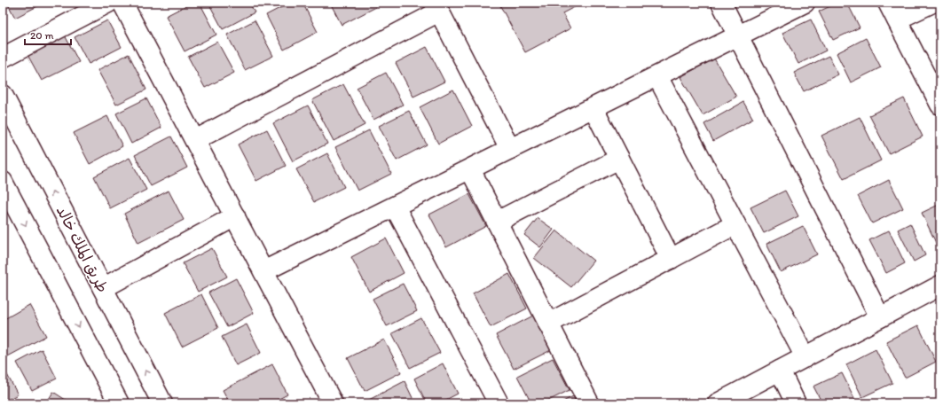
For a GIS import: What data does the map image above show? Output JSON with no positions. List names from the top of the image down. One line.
{"streets":{"street":["طريق الملك خالد"]},"scale_bar":"20 m"}
